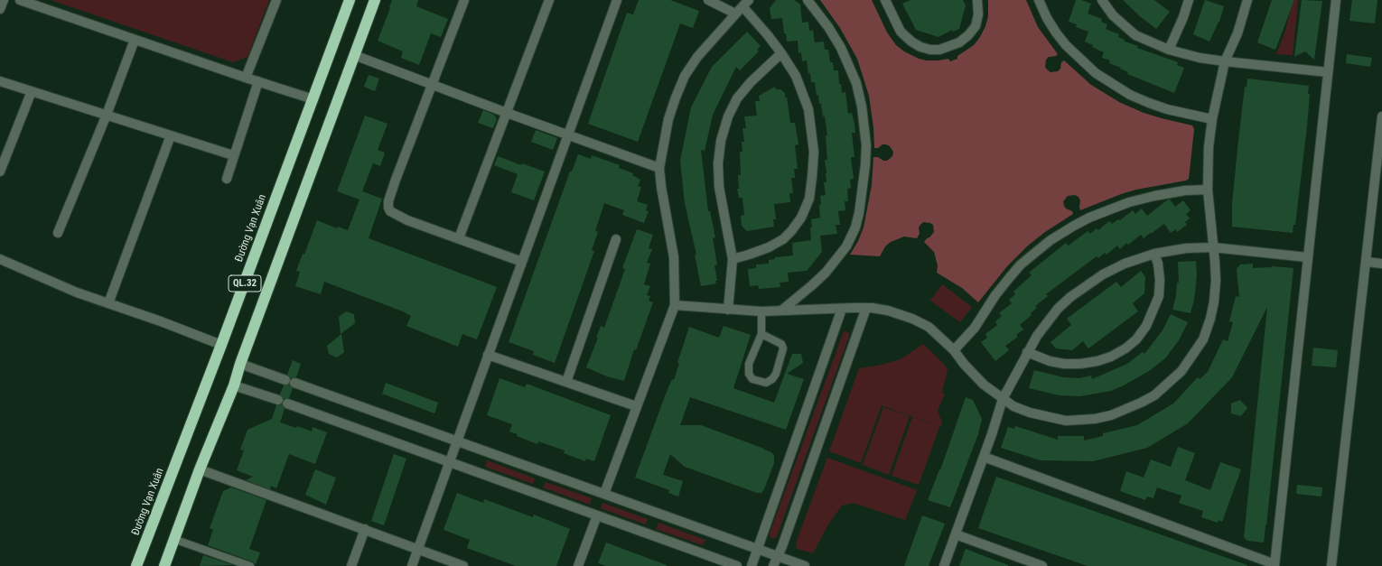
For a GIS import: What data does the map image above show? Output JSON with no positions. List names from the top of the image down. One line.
{"streets":{"highway":["Đường Vạn Xuân","QL.32"]}}
